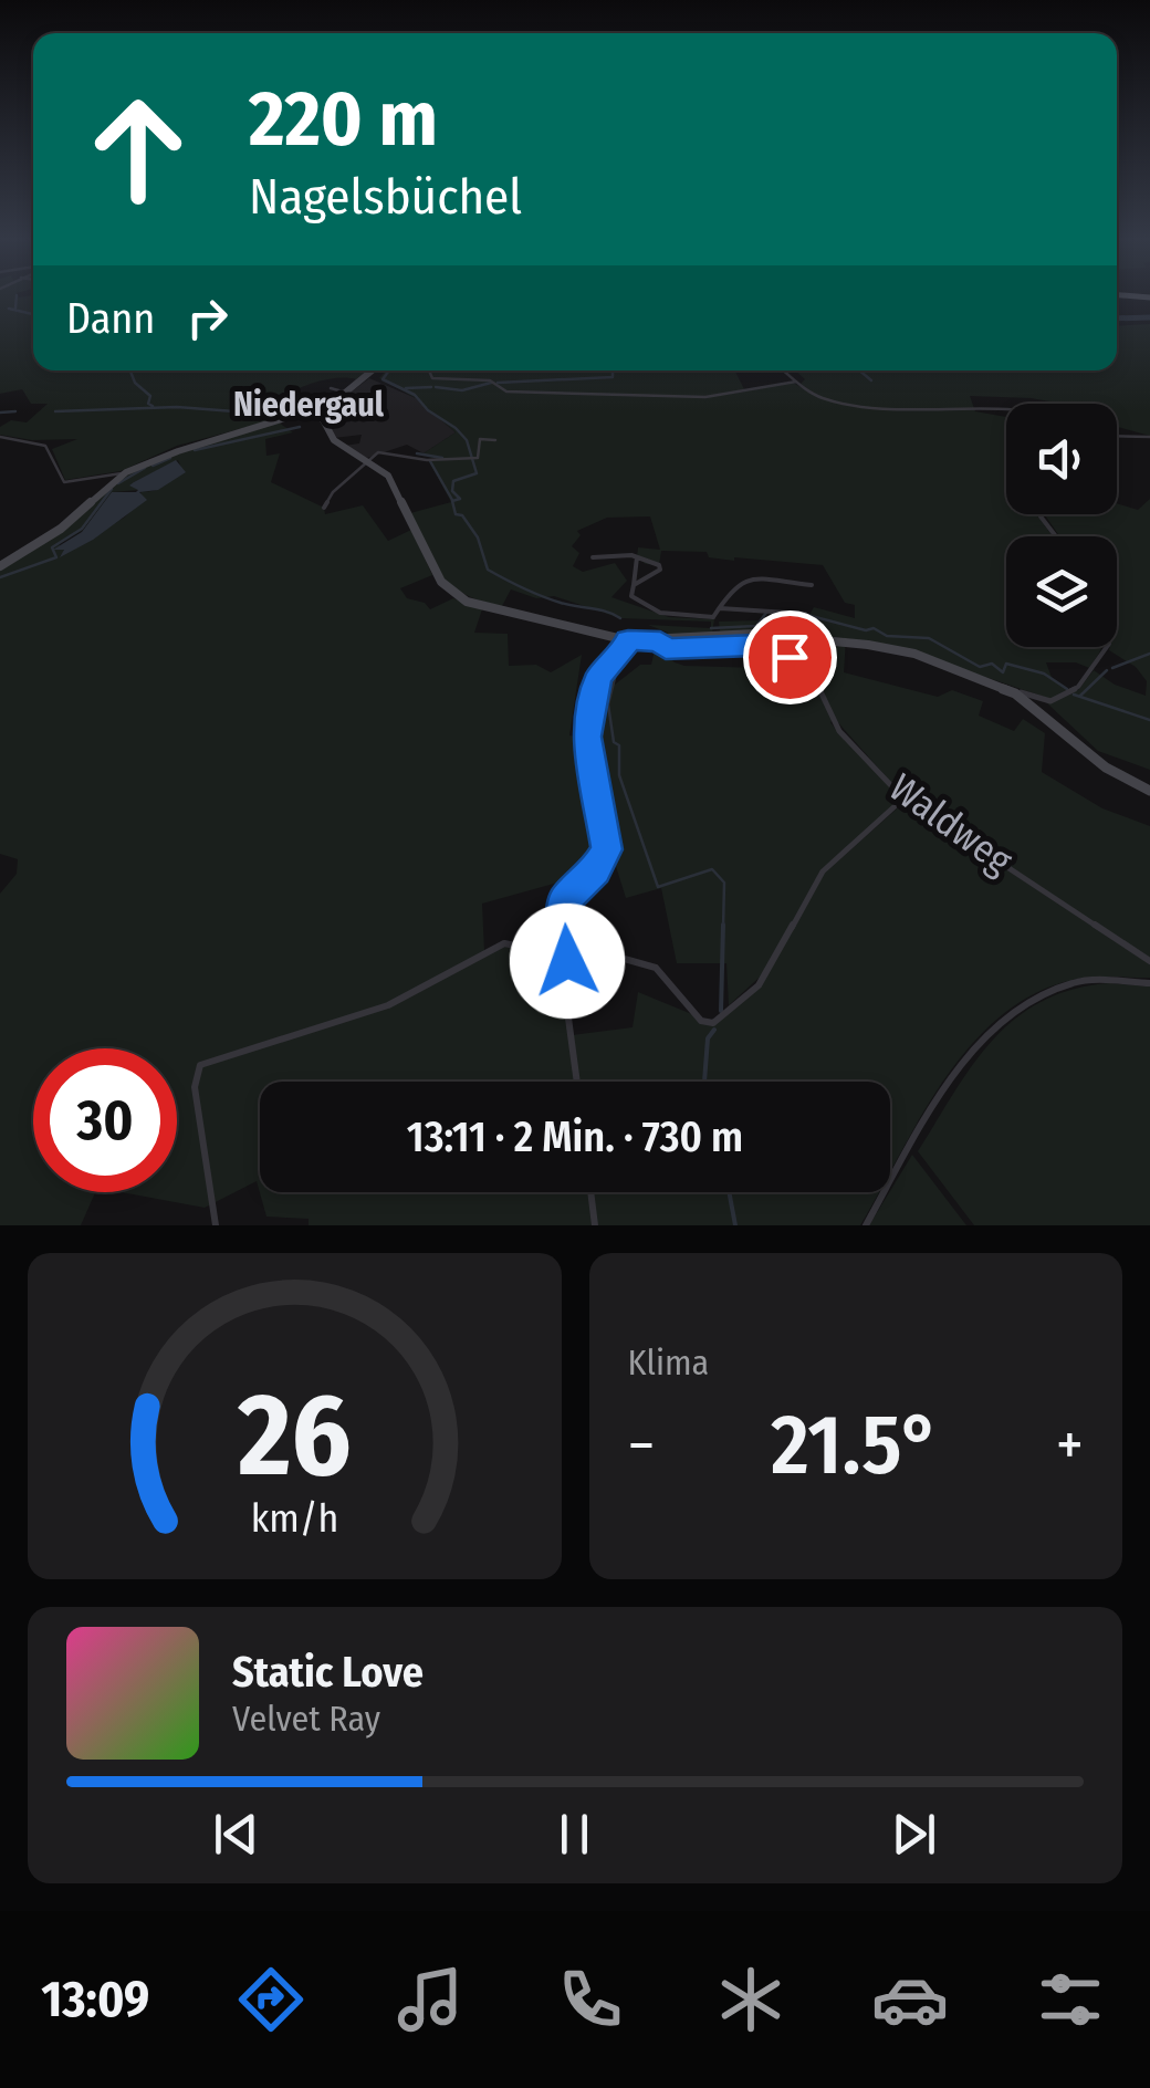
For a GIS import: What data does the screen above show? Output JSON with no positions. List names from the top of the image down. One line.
{"streets":{"street":["Waldweg"]},"districts":["Niedergaul"],"page":{"turn":["220 m","Nagelsbüchel"],"then":"Dann","limit":"30","trip":"13:11 · 2 Min. · 730 m","tile":"Klima","heat":["−","21.5°","+"],"song":["Static Love","Velvet Ray"],"tabs":"13:09","gauge":["26","km/h"]}}
